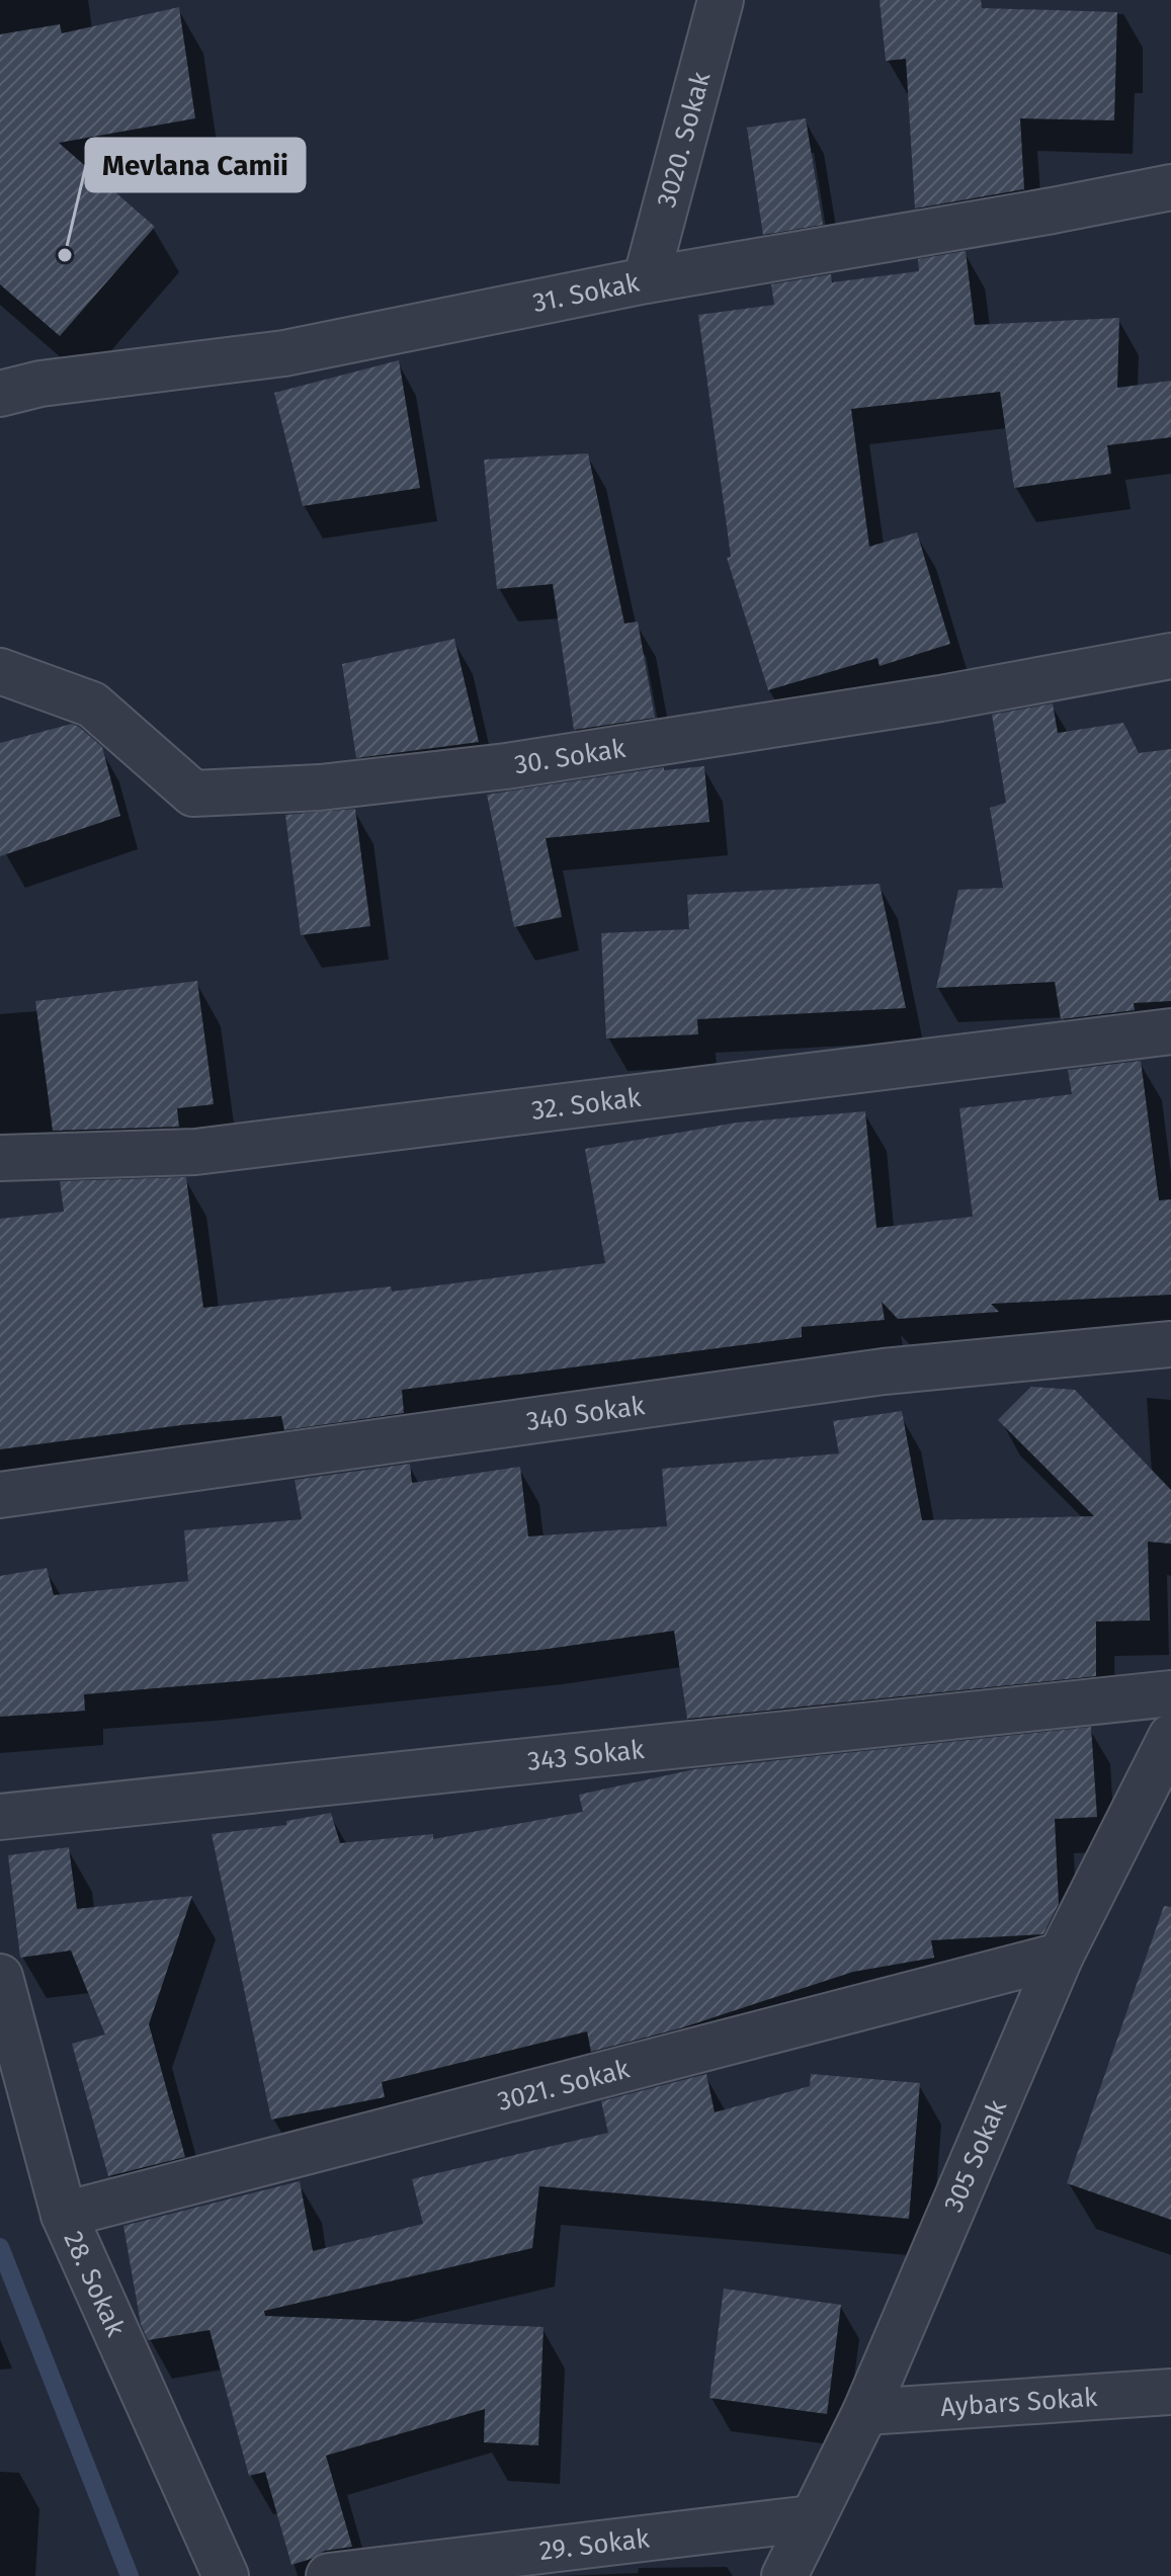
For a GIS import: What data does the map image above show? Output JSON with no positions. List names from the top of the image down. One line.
{"streets":{"street":["3020. Sokak","31. Sokak","30. Sokak","32. Sokak","340 Sokak","343 Sokak","3021. Sokak","305 Sokak","28. Sokak","Aybars Sokak","29. Sokak"]},"crossings":[["3020. Sokak","31. Sokak"],["3021. Sokak","305 Sokak"],["3021. Sokak","28. Sokak"],["305 Sokak","Aybars Sokak"],["305 Sokak","29. Sokak"]],"places":["Mevlana Camii"]}
